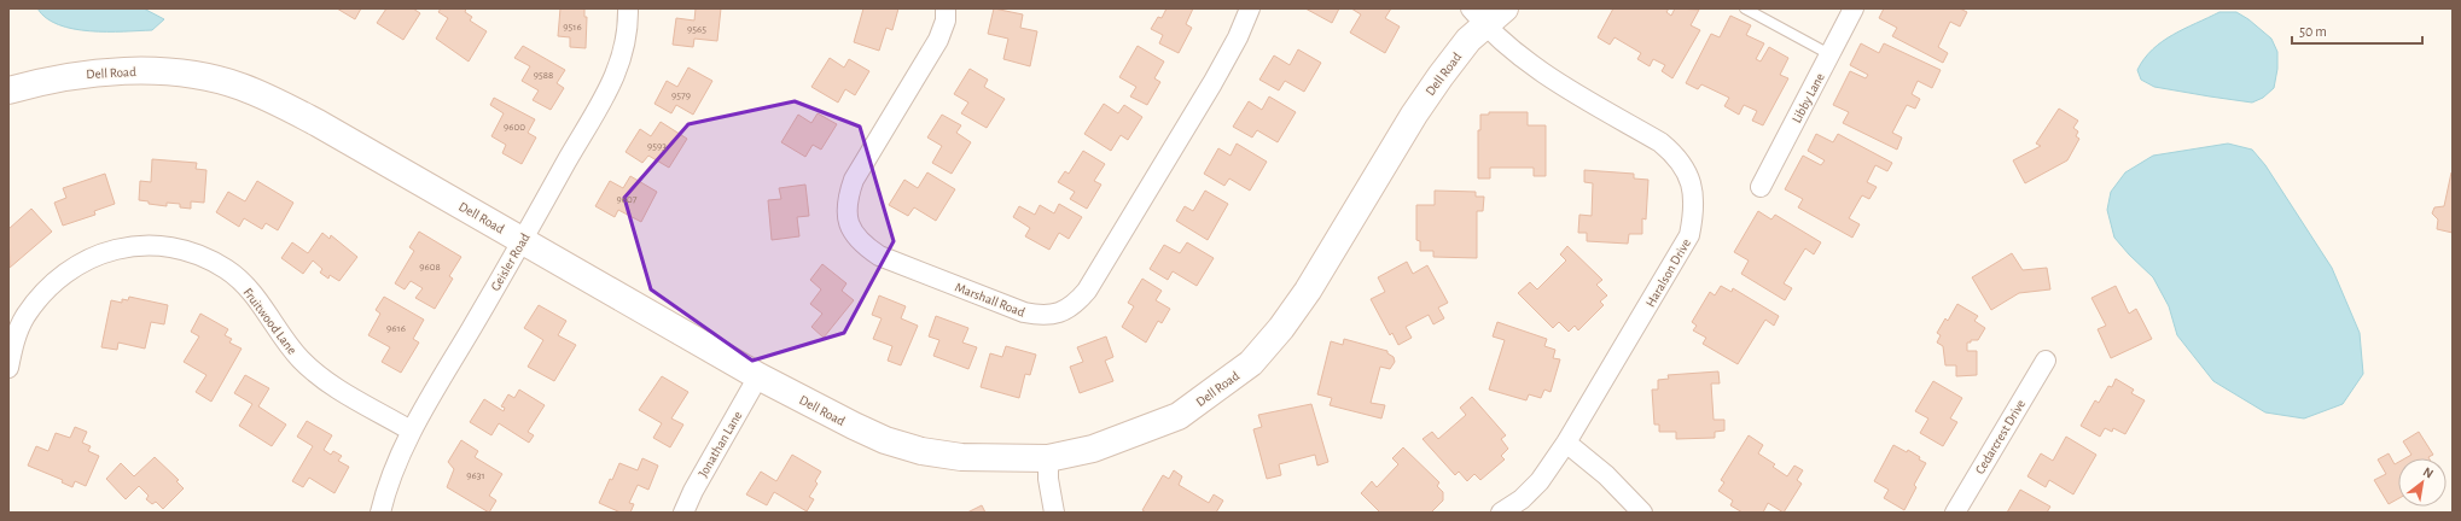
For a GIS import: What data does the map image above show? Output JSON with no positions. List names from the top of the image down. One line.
{"streets":{"street":["Dell Road","Libby Lane","Geisler Road","Haralson Drive","Marshall Road","Fruitwood Lane","Cedarcrest Drive","Jonathan Lane"]},"crossings":[["Dell Road","Geisler Road"],["Dell Road","Haralson Drive"],["Dell Road","Jonathan Lane"],["Geisler Road","Fruitwood Lane"]],"house_numbers":["9516","9565","9588","9579","9600","9593","9607","9608","9616","9631"],"scale_bar":"50 m","north":"top right"}
